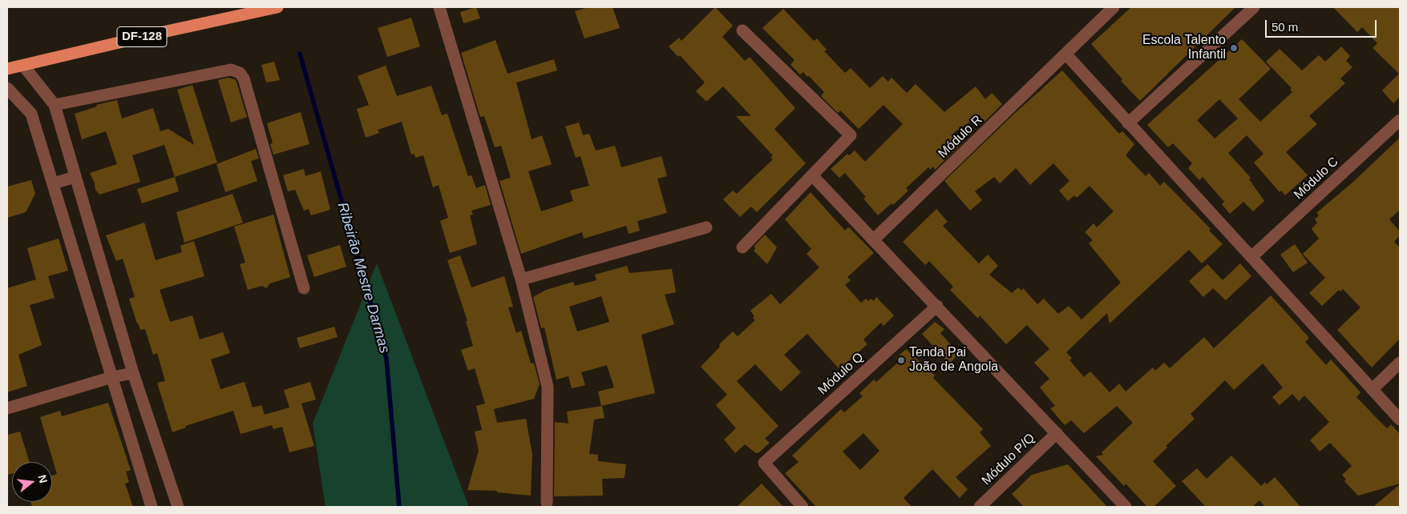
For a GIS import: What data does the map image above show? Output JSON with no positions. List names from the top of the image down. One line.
{"streets":{"main road":["DF-128"],"street":["Módulo R","Módulo C","Módulo Q","Módulo P/Q"]},"water":["Ribeirão Mestre Darmas"],"places":["Escola Talento Infantil","Tenda Pai João de Angola"],"scale_bar":"50 m","north":"right"}
